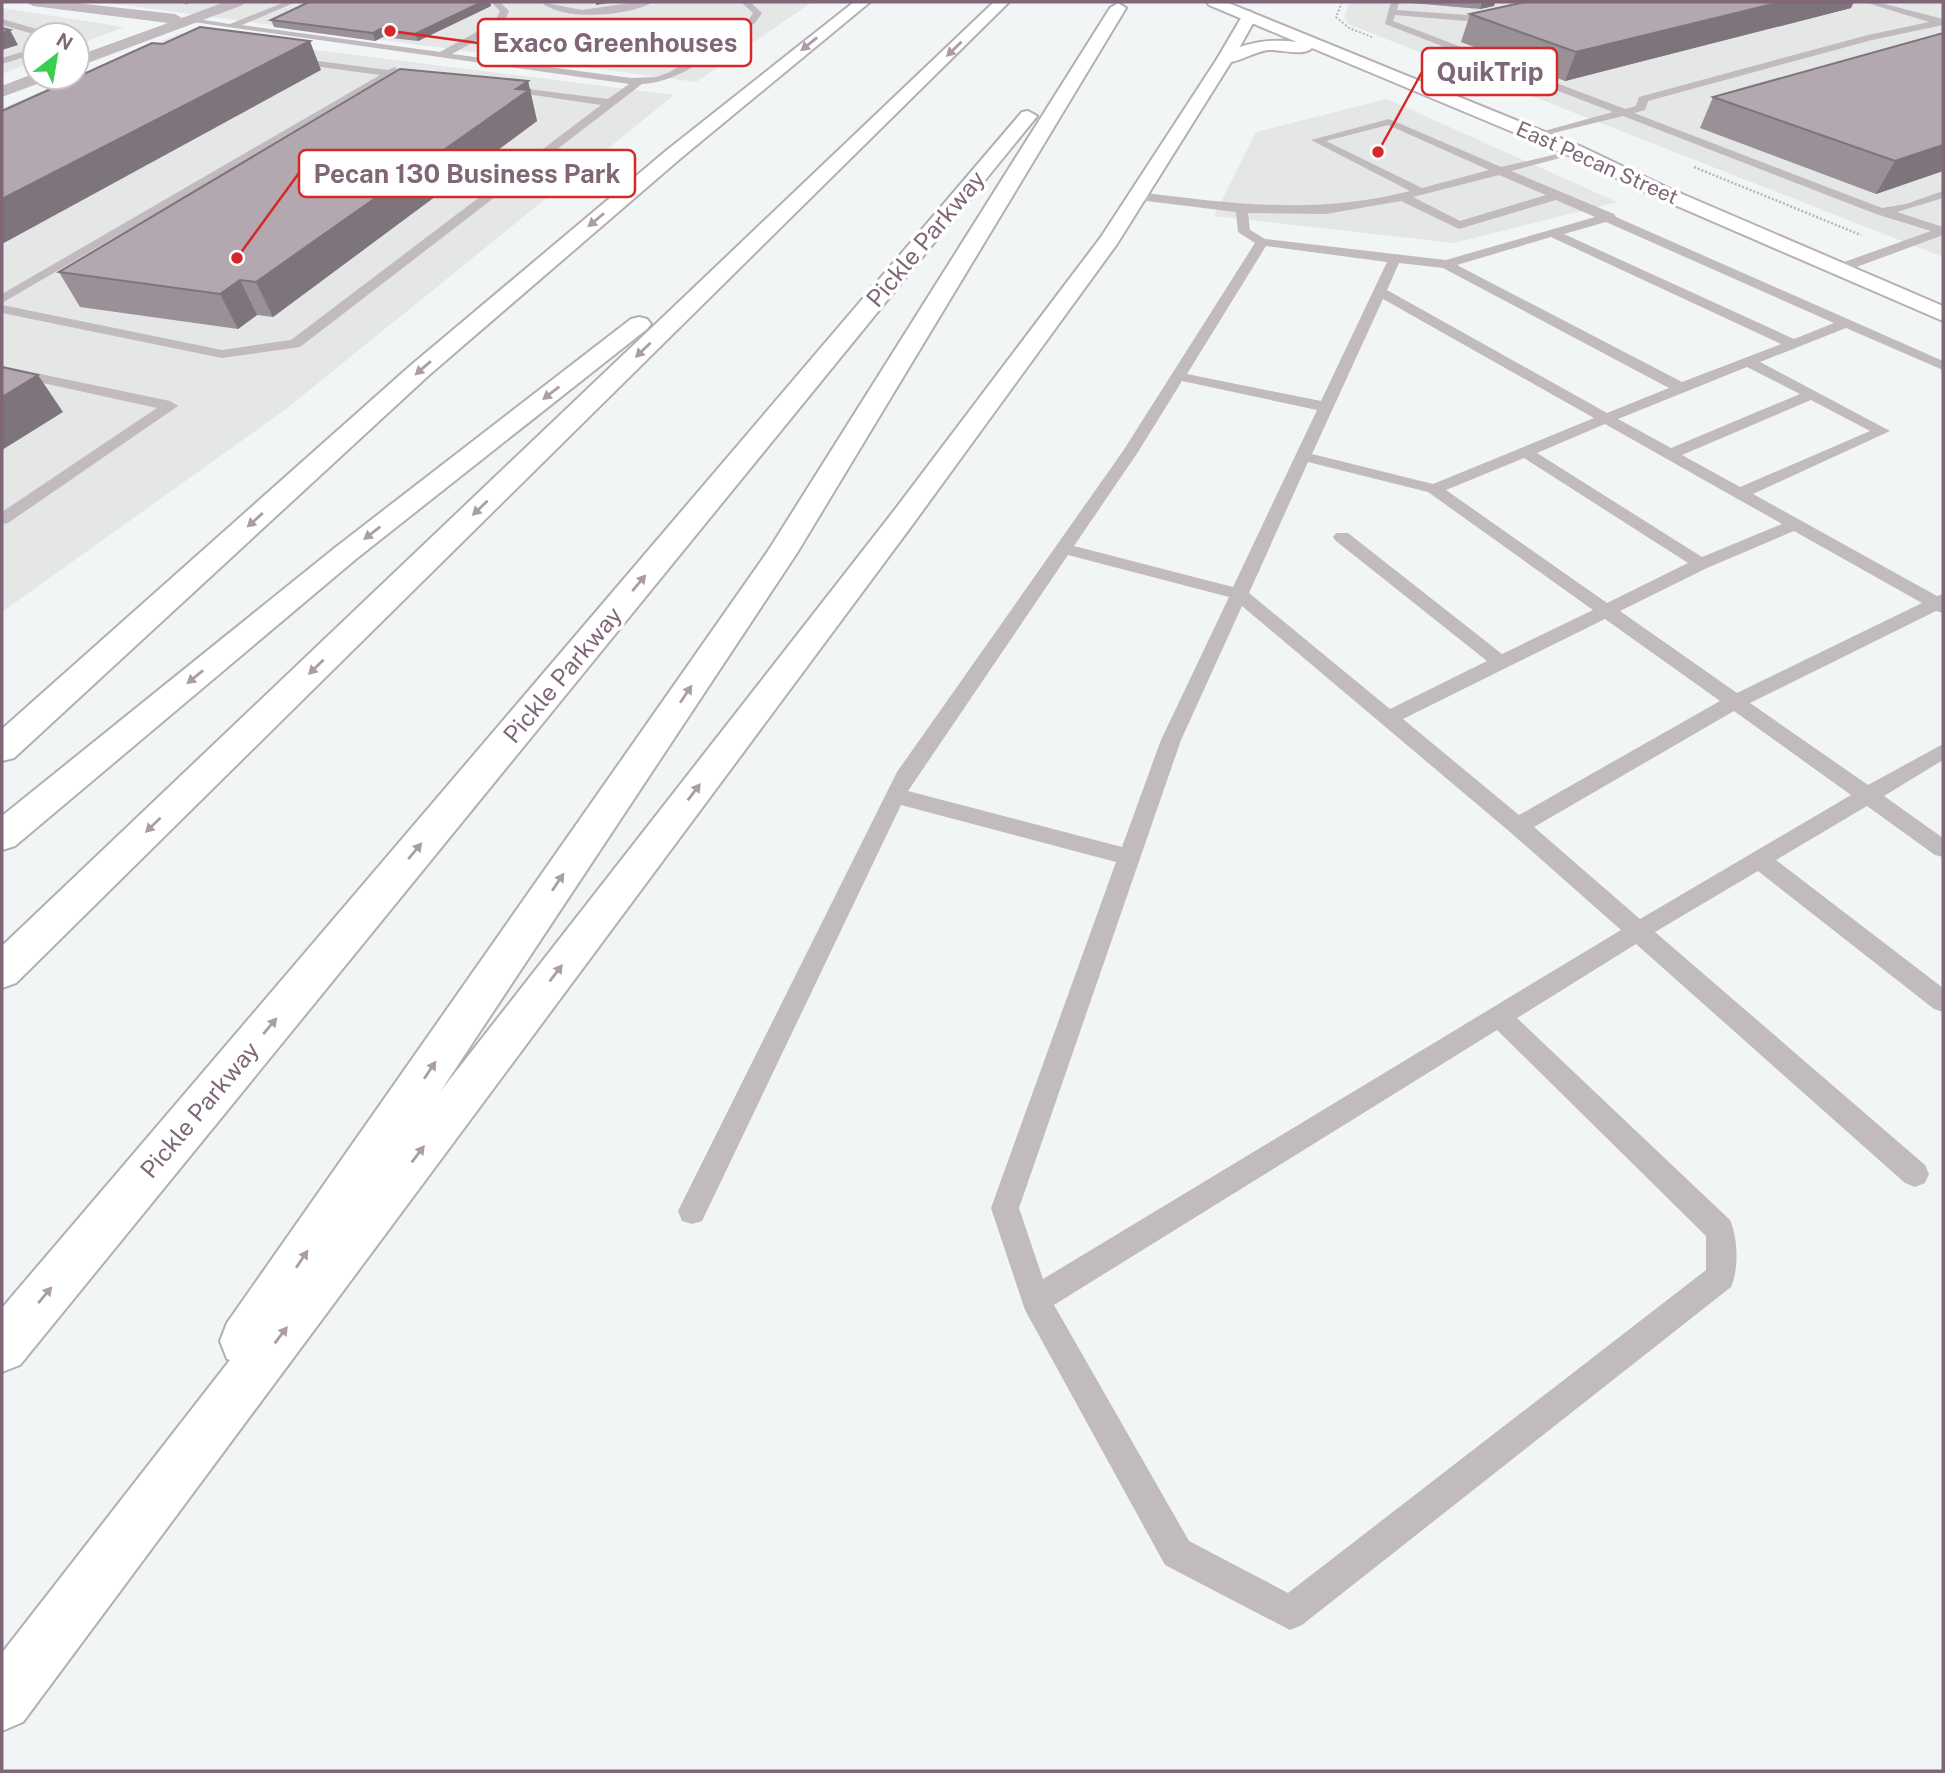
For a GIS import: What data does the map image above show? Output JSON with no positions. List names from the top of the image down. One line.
{"streets":{"main road":["East Pecan Street","Pickle Parkway"]},"places":["Exaco Greenhouses","QuikTrip","Pecan 130 Business Park"],"north":"top right"}
